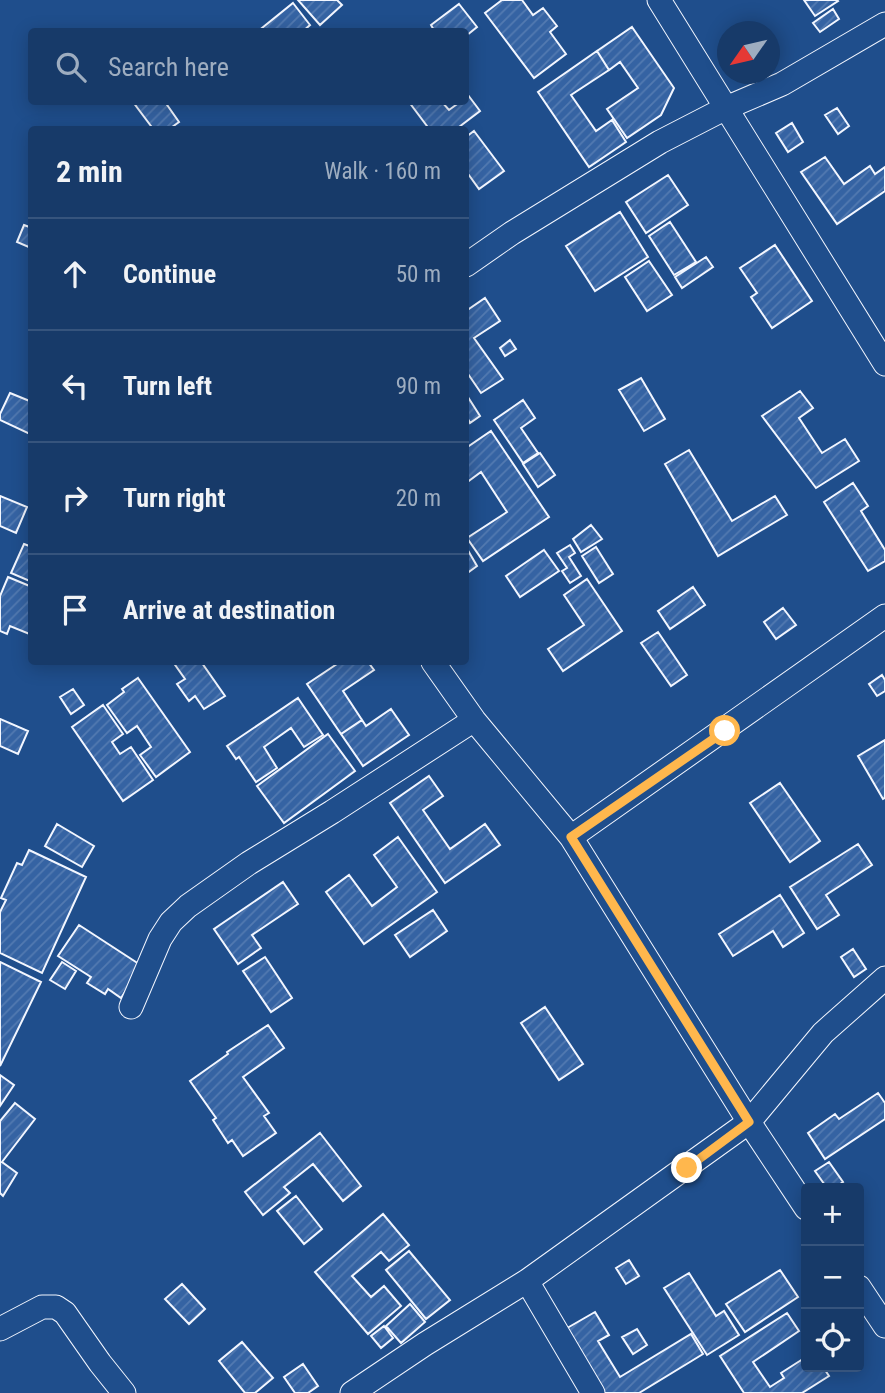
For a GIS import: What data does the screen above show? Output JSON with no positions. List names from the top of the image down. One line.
{"north":"bottom left","page":{"search":"Search here","heading":["2 min","Walk · 160 m"],"list":[["Continue","50 m"],["Turn left","90 m"],["Turn right","20 m"],"Arrive at destination"],"map_buttons":["+","−"]}}
